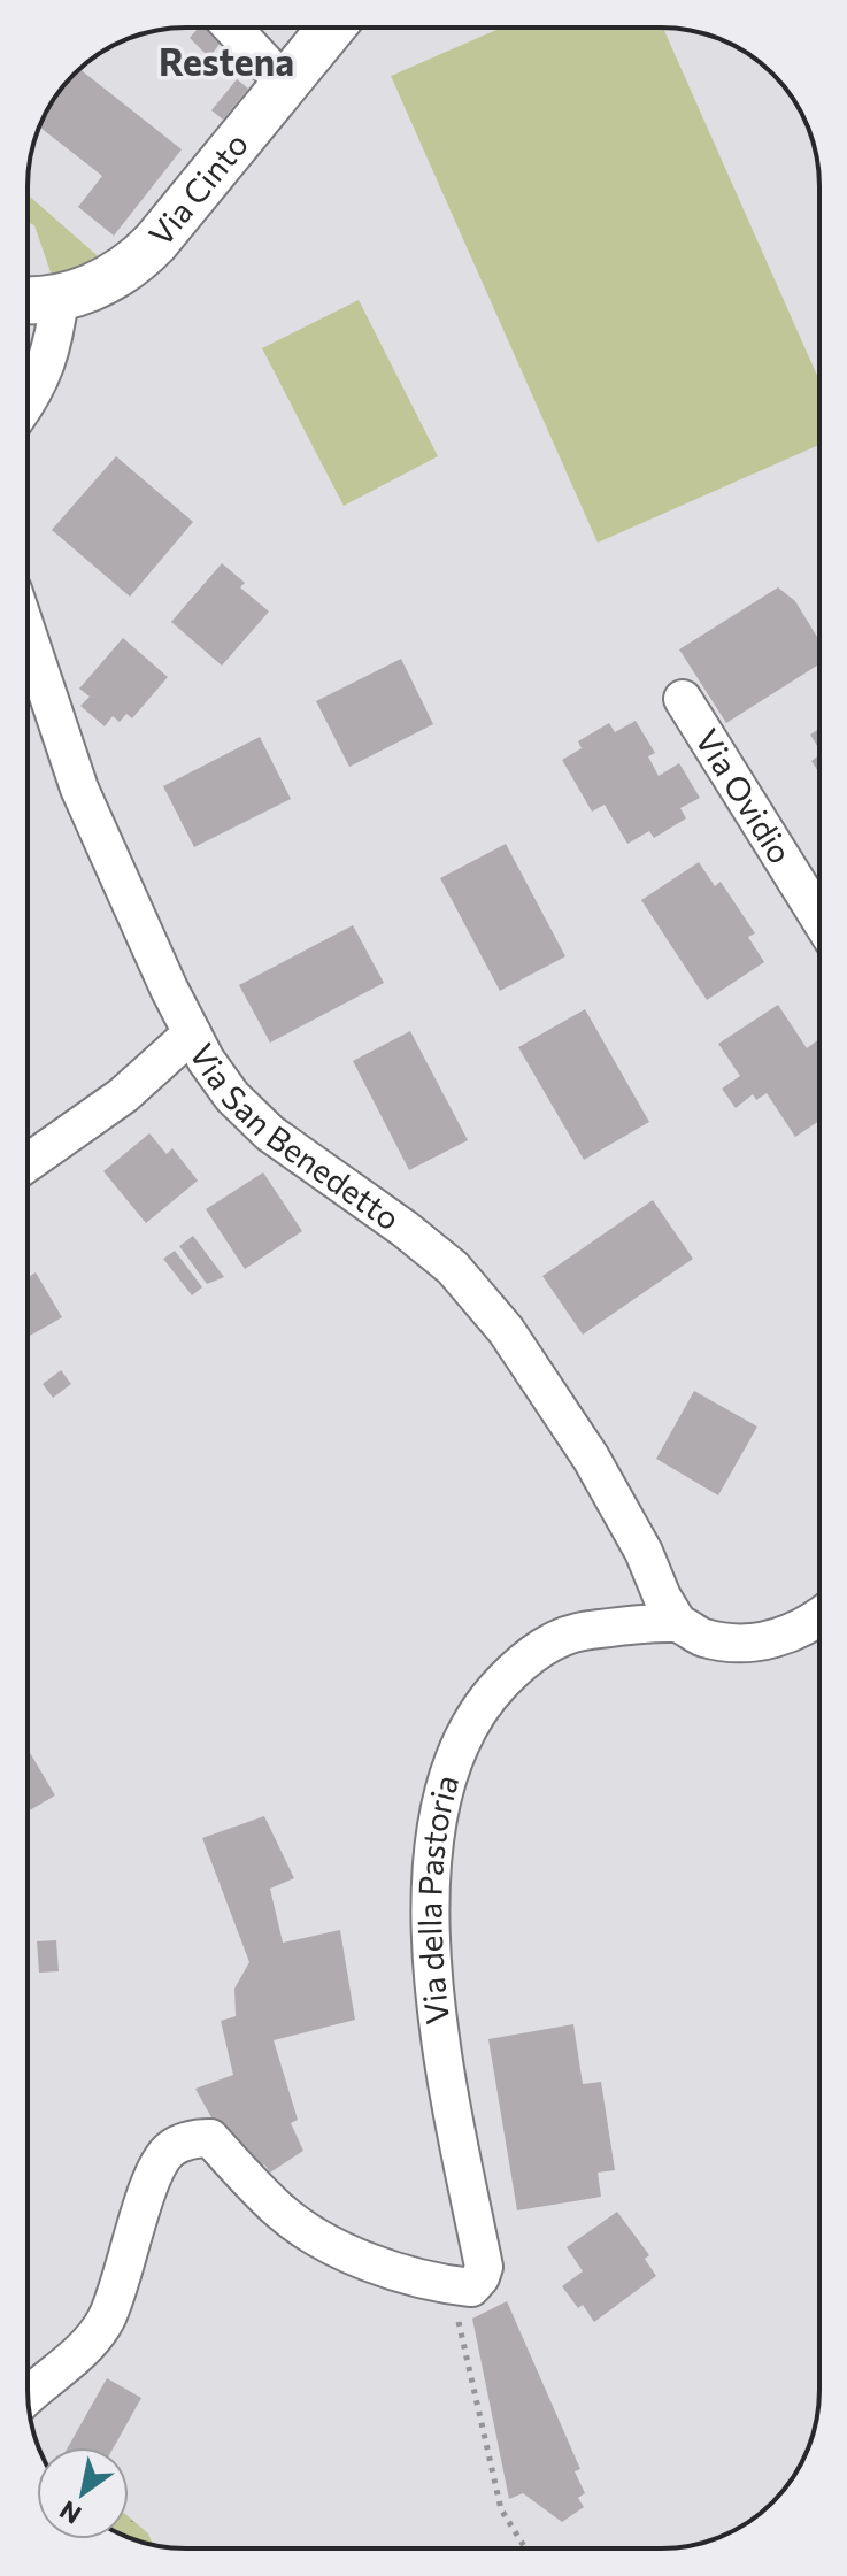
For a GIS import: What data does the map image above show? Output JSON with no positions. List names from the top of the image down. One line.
{"streets":{"street":["Via Cinto","Via Ovidio","Via San Benedetto","Via della Pastoria"]},"crossings":[["Via San Benedetto","Via della Pastoria"]],"districts":["Restena"],"north":"bottom left"}
